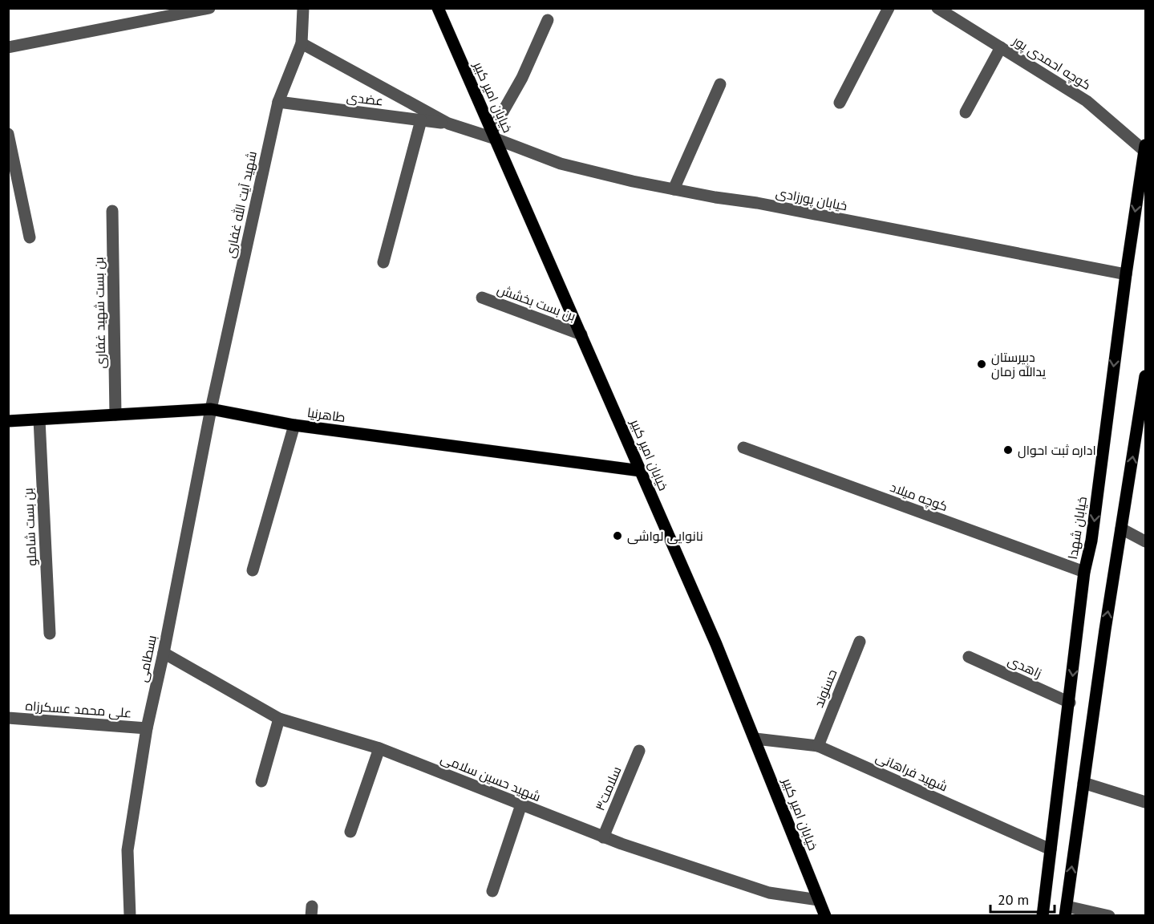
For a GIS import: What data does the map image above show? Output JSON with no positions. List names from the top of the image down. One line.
{"streets":{"main road":["خیابان امیر کبیر","طاهرنیا","خیابان شهدا"],"street":["کوچه احمدی پور","عضدی","خیابان پورزادی","شهید آیت الله غفاری","بن بست بخشش","بن بست شهید غفاری","کوچه میلاد","بن بست شاملو","بسطامی","زاهدی","حسنوند","علی محمد عسکرزاه","شهید فراهانی","شهید حسین سلامی","سلامت۳"]},"crossings":[["کوچه احمدی پور","خیابان شهدا"],["خیابان امیر کبیر","عضدی"],["خیابان امیر کبیر","خیابان پورزادی"],["خیابان امیر کبیر","بن بست بخشش"],["خیابان امیر کبیر","طاهرنیا"],["خیابان امیر کبیر","شهید فراهانی"],["خیابان امیر کبیر","شهید حسین سلامی"],["عضدی","خیابان پورزادی"],["عضدی","شهید آیت الله غفاری"],["خیابان پورزادی","خیابان شهدا"],["شهید آیت الله غفاری","طاهرنیا"],["شهید آیت الله غفاری","بسطامی"],["بن بست شهید غفاری","طاهرنیا"],["طاهرنیا","بن بست شاملو"],["طاهرنیا","بسطامی"],["کوچه میلاد","خیابان شهدا"],["خیابان شهدا","زاهدی"],["خیابان شهدا","شهید فراهانی"],["بسطامی","علی محمد عسکرزاه"],["بسطامی","شهید حسین سلامی"],["حسنوند","شهید فراهانی"],["شهید حسین سلامی","سلامت۳"]],"places":["دبیرستان یدالله زمان","اداره ثبت احوال","نانوایی لواشی"],"scale_bar":"20 m"}
